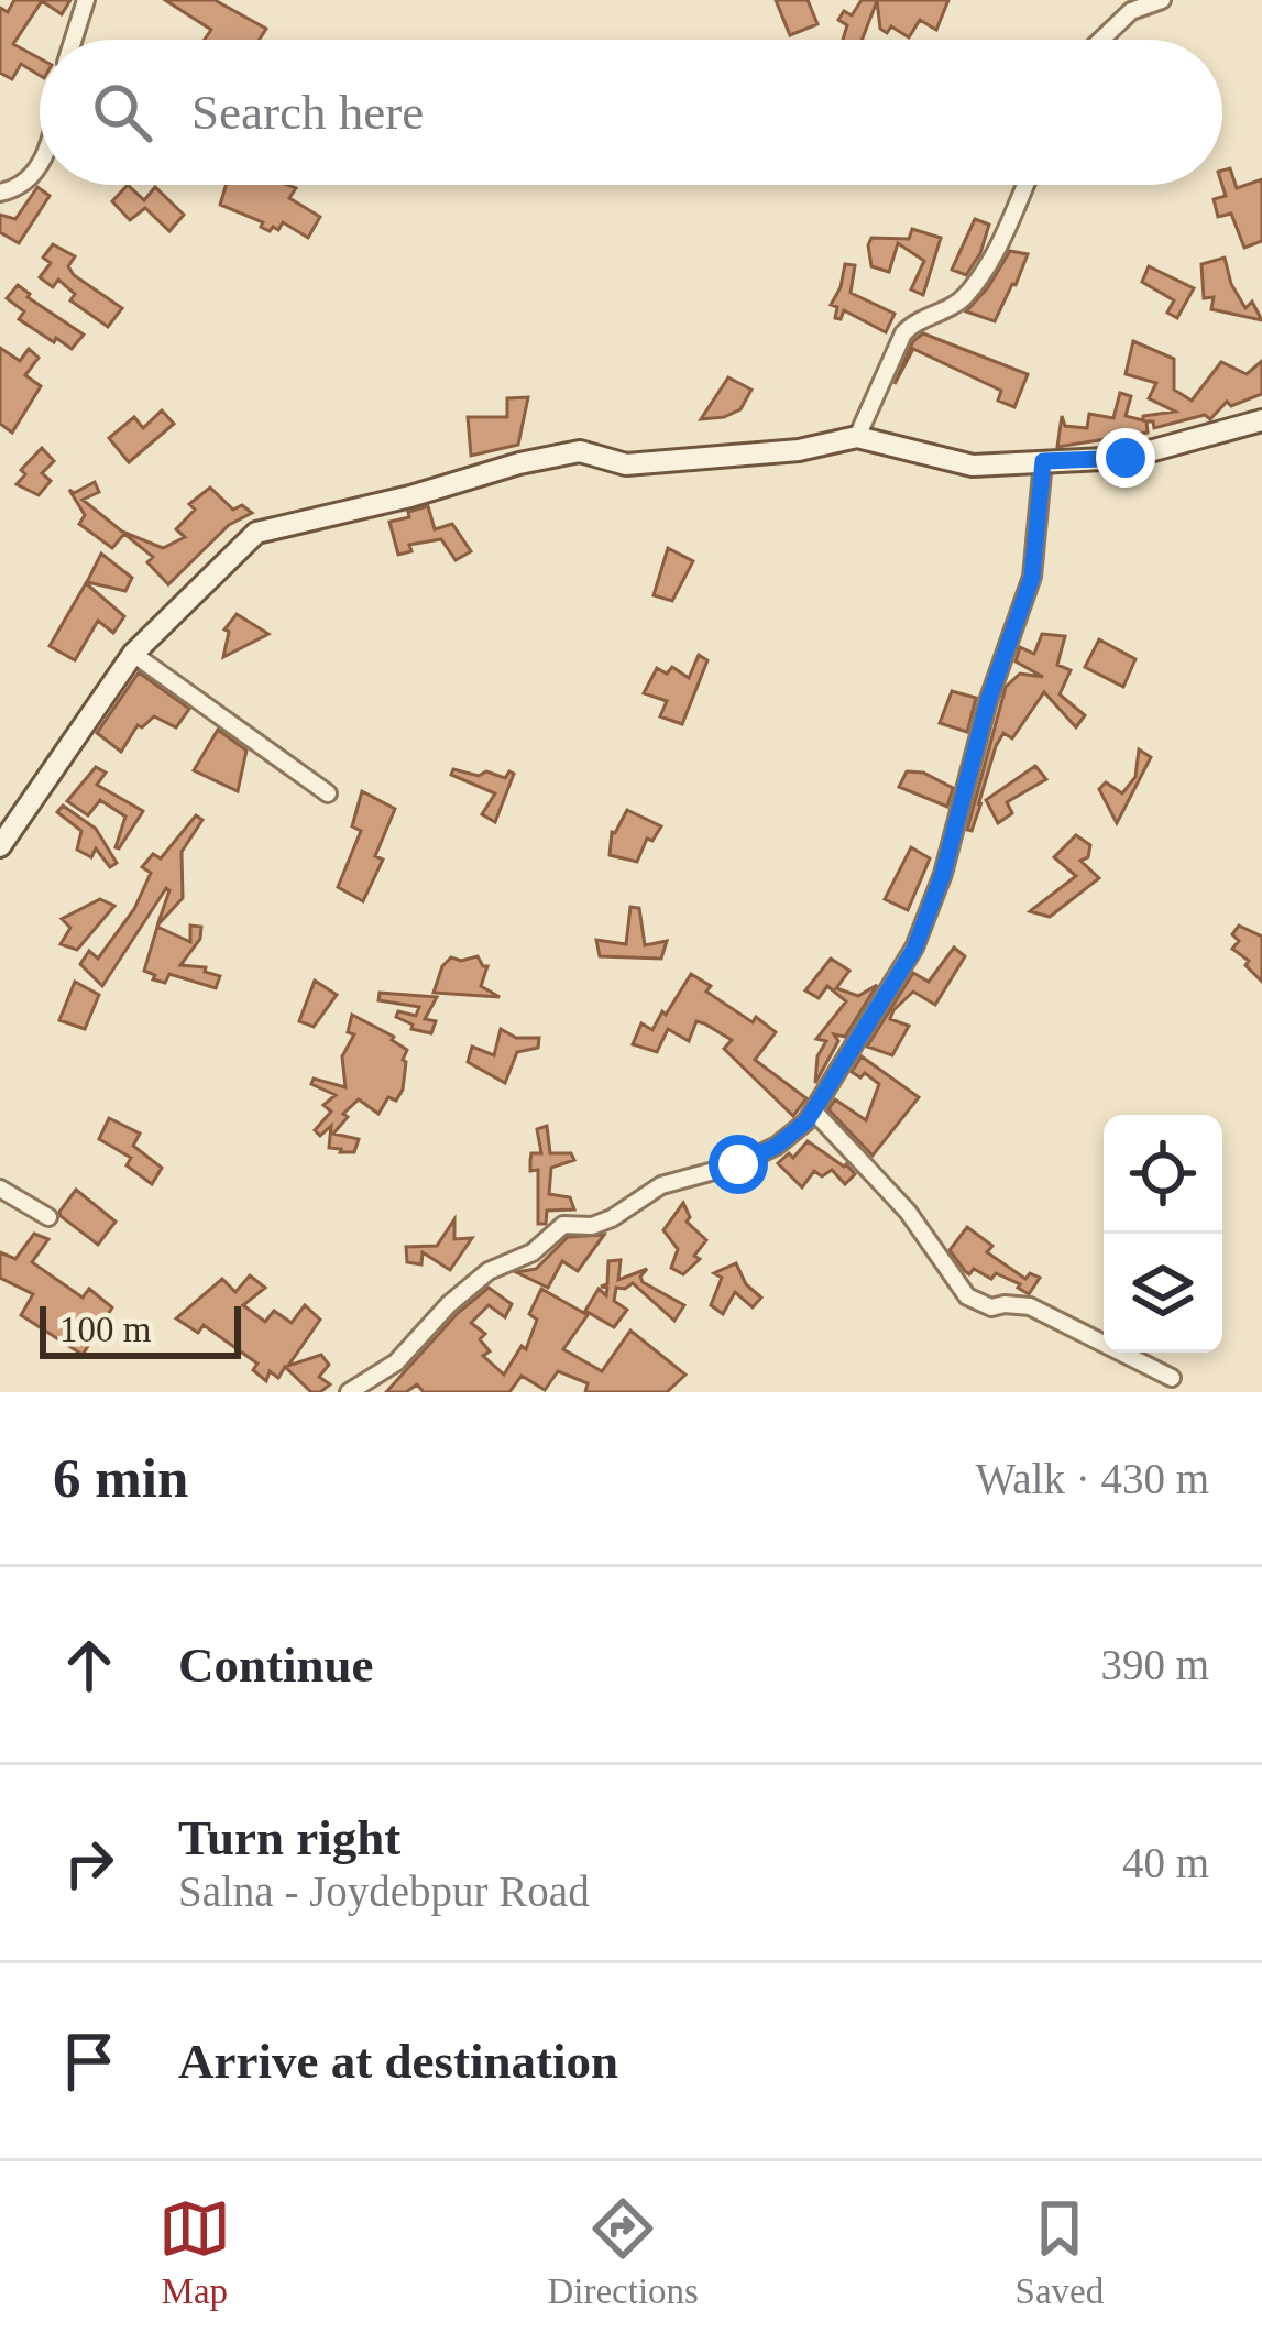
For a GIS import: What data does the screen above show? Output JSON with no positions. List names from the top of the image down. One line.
{"scale_bar":"100 m","page":{"search":"Search here","scale":"100 m","heading":["6 min","Walk · 430 m"],"list":[["Continue","390 m"],["Turn right","Salna - Joydebpur Road","40 m"],"Arrive at destination"],"nav":["Map","Directions","Saved"]}}
